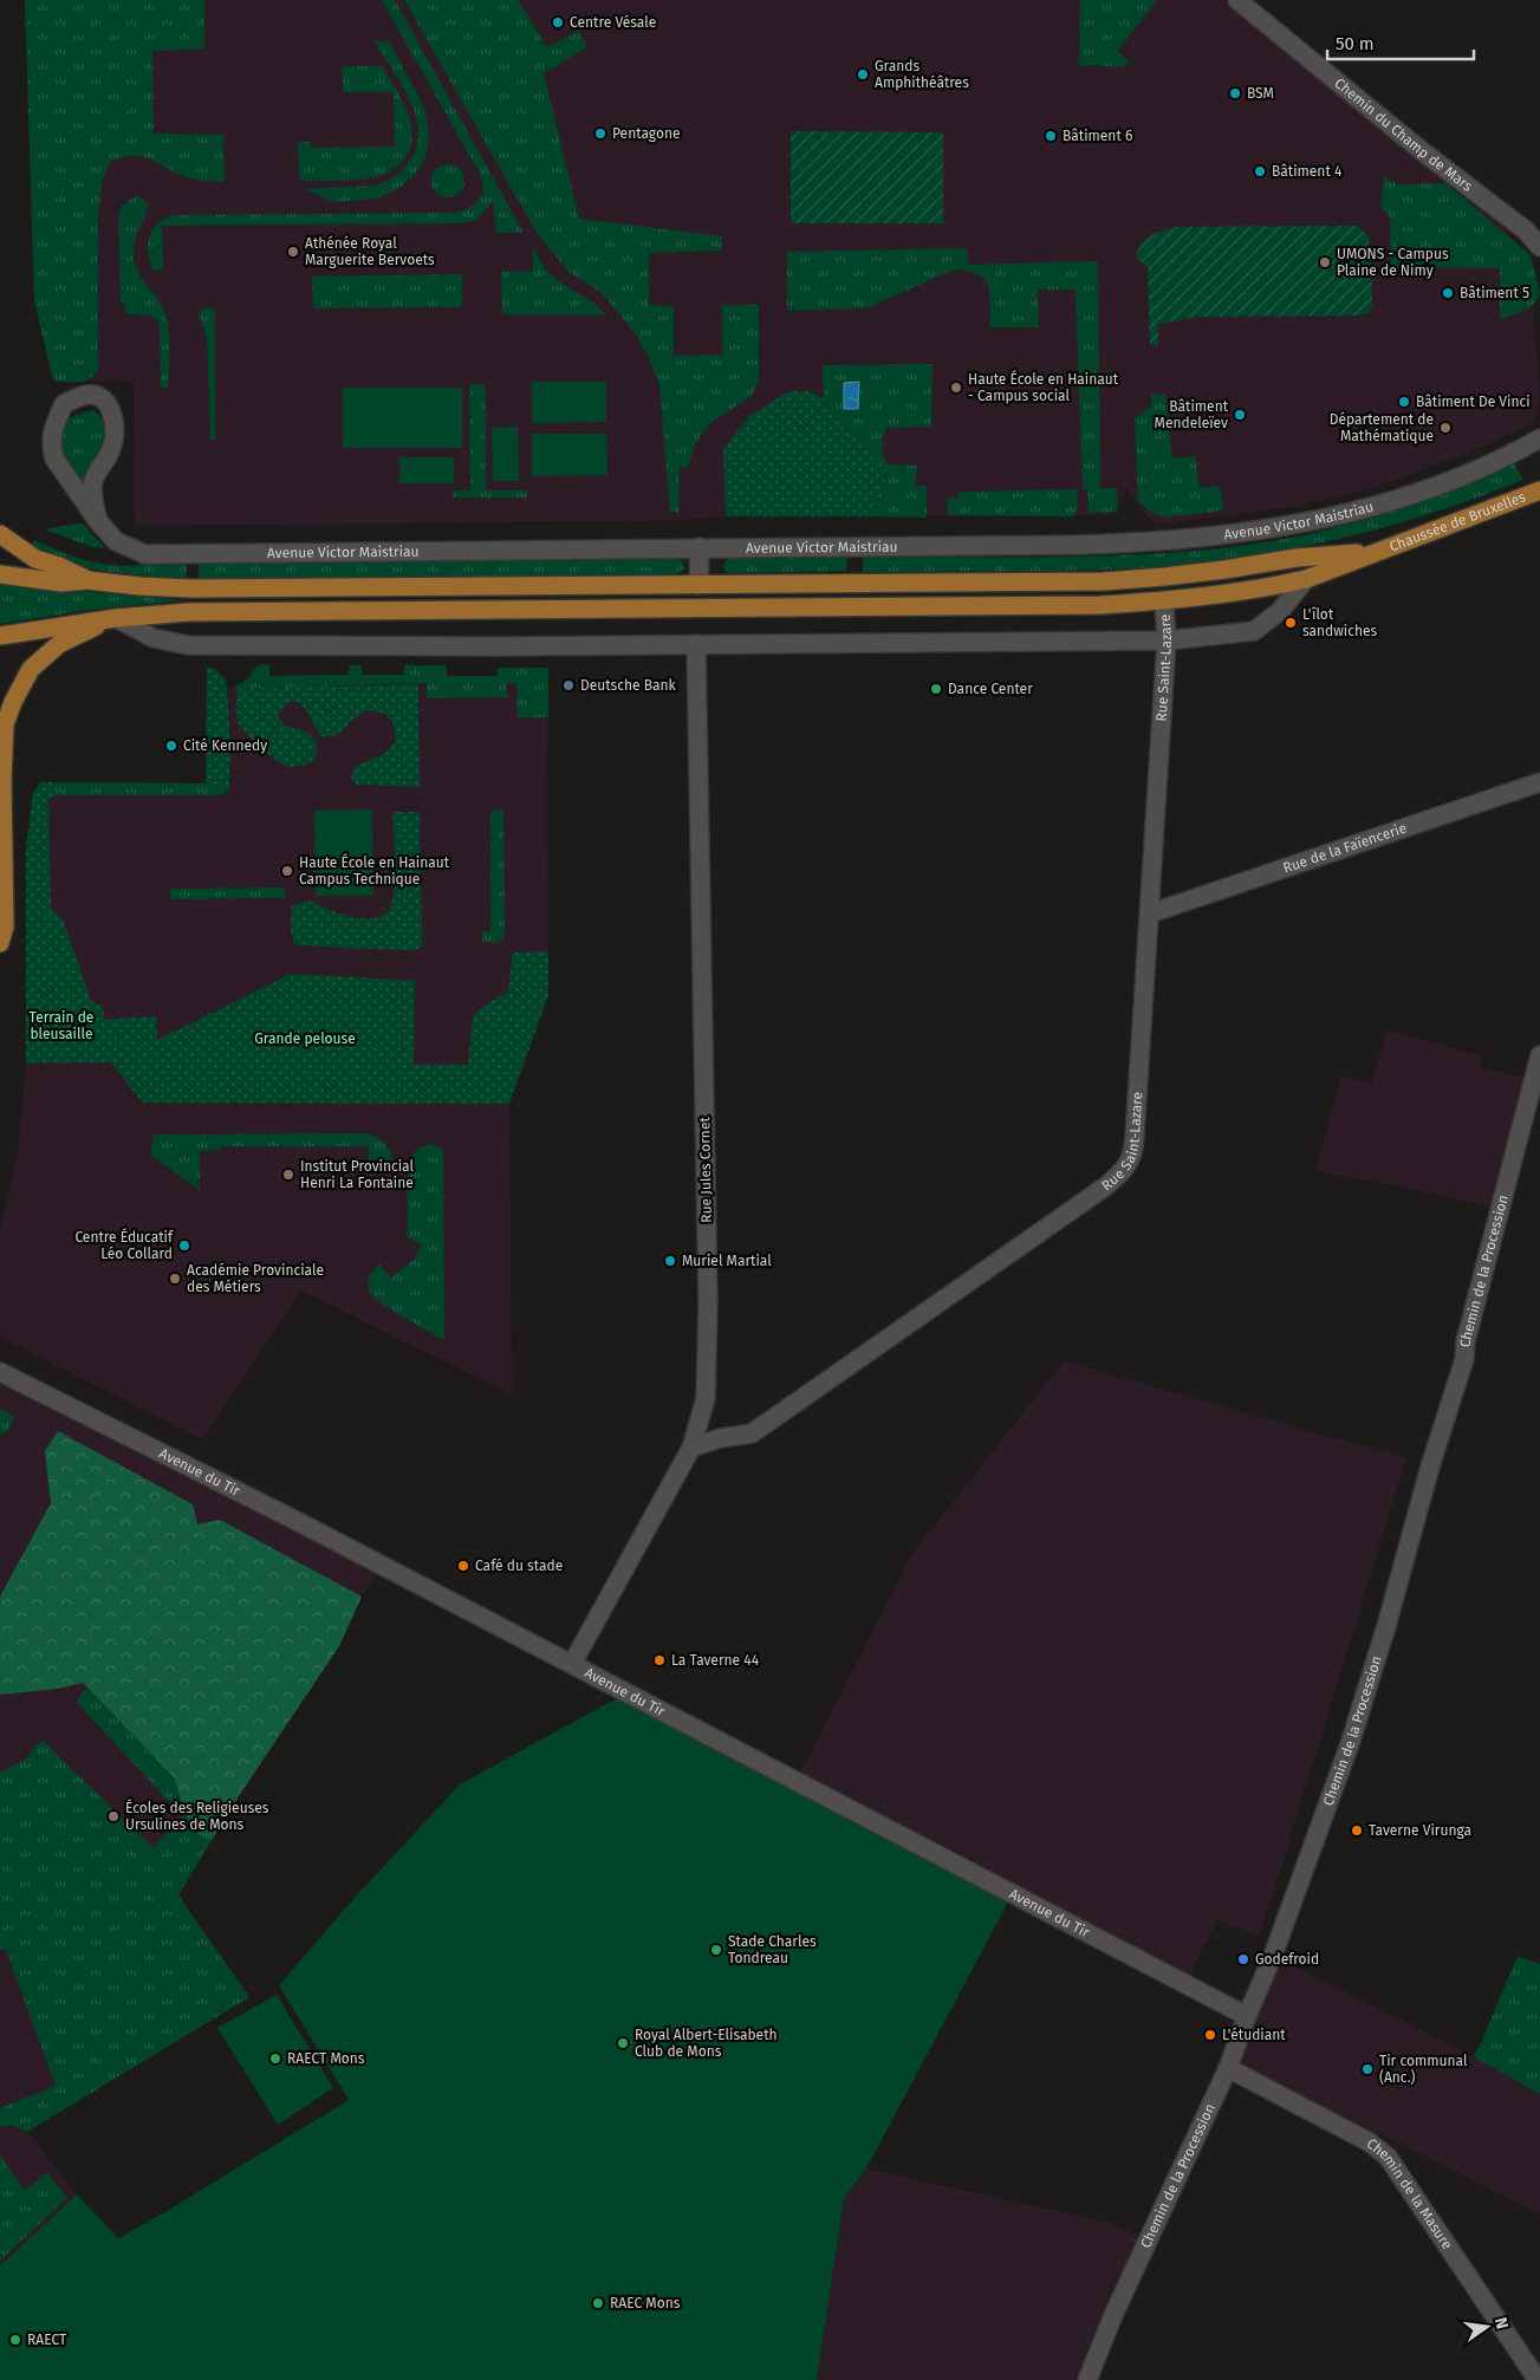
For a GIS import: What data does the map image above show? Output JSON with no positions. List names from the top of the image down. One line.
{"streets":{"main road":["Chaussée de Bruxelles"],"street":["Chemin du Champ de Mars","Avenue Victor Maistriau","Rue Saint-Lazare","Rue de la Faïencerie","Rue Jules Cornet","Chemin de la Procession","Avenue du Tir","Chemin de la Masure"]},"crossings":[["Rue Saint-Lazare","Rue de la Faïencerie"],["Rue Saint-Lazare","Rue Jules Cornet"],["Rue Jules Cornet","Avenue du Tir"],["Chemin de la Procession","Avenue du Tir"],["Chemin de la Procession","Chemin de la Masure"]],"parks":["Terrain de bleusaille","Grande pelouse"],"places":["Centre Vésale","Grands Amphithéâtres","BSM","Pentagone","Bâtiment 6","Bâtiment 4","Athénée Royal Marguerite Bervoets","UMONS - Campus Plaine de Nimy","Bâtiment 5","Haute École en Hainaut - Campus social","Bâtiment De Vinci","Bâtiment Mendeleïev","Département de Mathématique","L'îlot sandwiches","Deutsche Bank","Dance Center","Cité Kennedy","Haute École en Hainaut Campus Technique","Institut Provincial Henri La Fontaine","Centre Éducatif Léo Collard","Muriel Martial","Académie Provinciale des Métiers","Café du stade","La Taverne 44","Écoles des Religieuses Ursulines de Mons","Taverne Virunga","Stade Charles Tondreau","Godefroid","L'étudiant","Royal Albert-Elisabeth Club de Mons","RAECT Mons","Tir communal (Anc.)","RAEC Mons","RAECT"],"scale_bar":"50 m","north":"right"}
